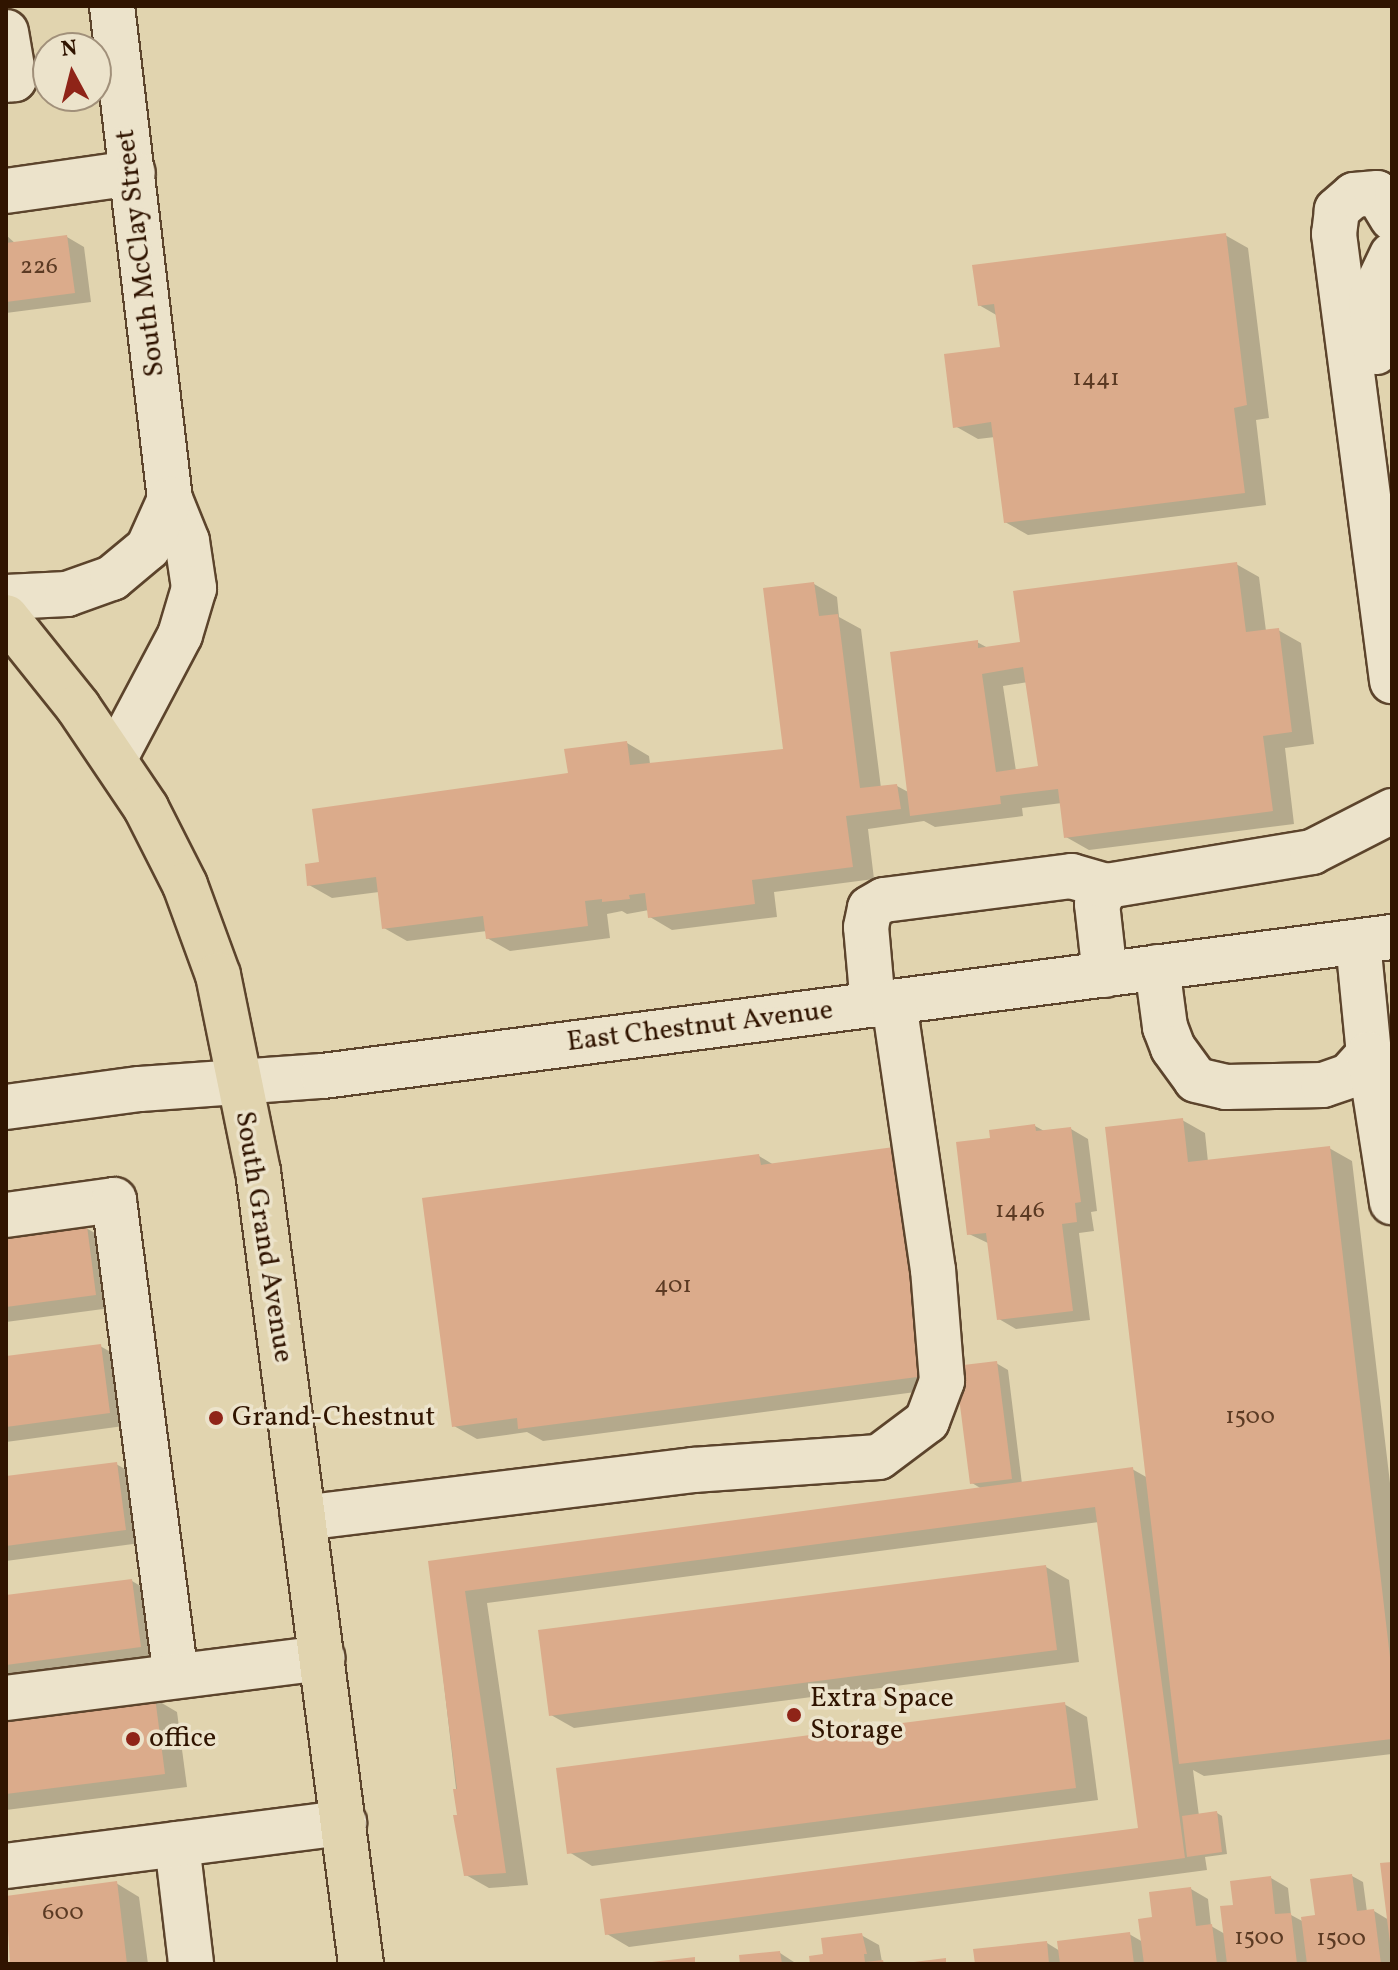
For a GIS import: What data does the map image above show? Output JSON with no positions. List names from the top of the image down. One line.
{"streets":{"main road":["South Grand Avenue"],"street":["South McClay Street","East Chestnut Avenue"]},"crossings":[["South McClay Street","South Grand Avenue"],["East Chestnut Avenue","South Grand Avenue"]],"places":["Grand-Chestnut","Extra Space Storage","office"],"house_numbers":["226","1441","1446","401","1500","600","1500","1500"],"north":"top"}
